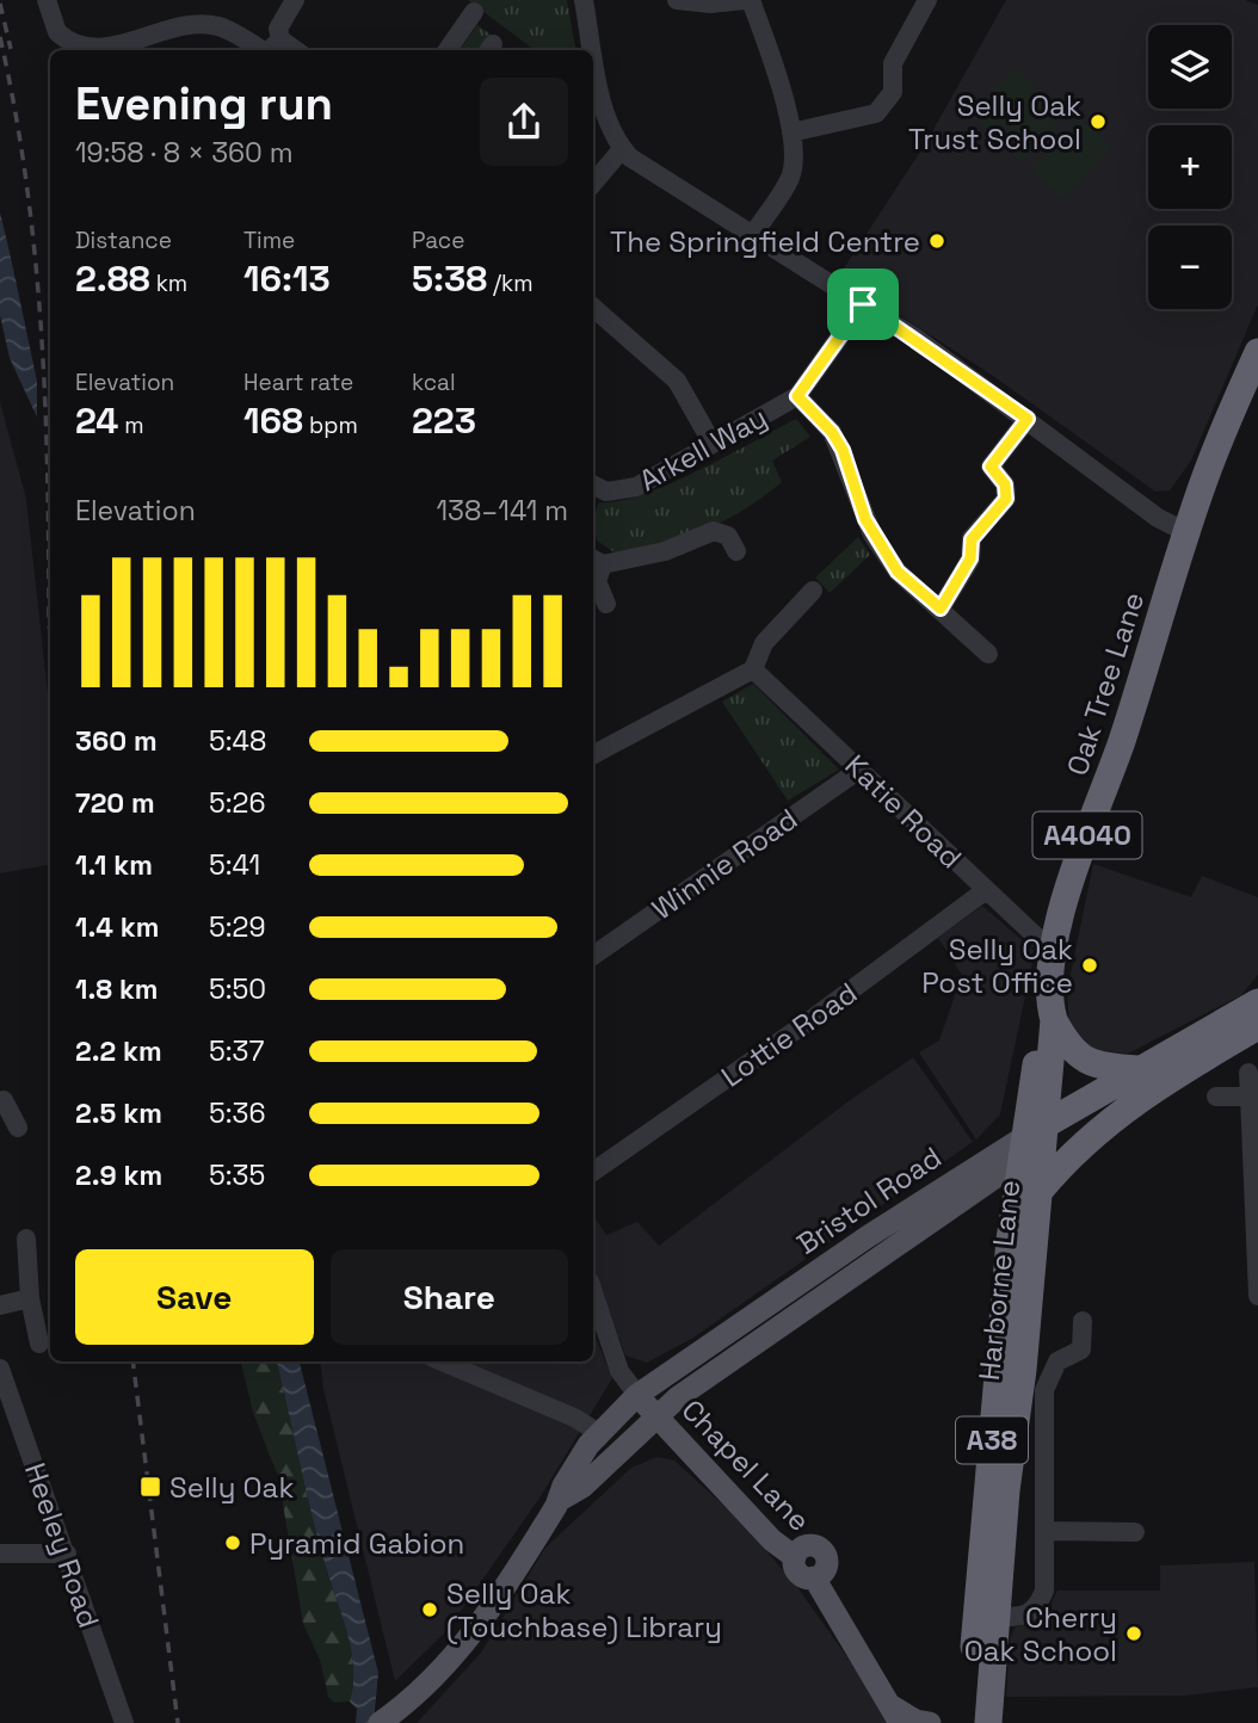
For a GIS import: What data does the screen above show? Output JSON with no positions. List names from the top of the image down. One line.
{"streets":{"highway":["Oak Tree Lane","A4040","Bristol Road","Harborne Lane","A38"],"main road":["Chapel Lane"],"street":["Arkell Way","Katie Road","Winnie Road","Lottie Road","Heeley Road"]},"crossings":[["Oak Tree Lane","Katie Road"],["Oak Tree Lane","Bristol Road"],["Oak Tree Lane","Harborne Lane"],["Katie Road","Winnie Road"],["Katie Road","Lottie Road"],["Bristol Road","Harborne Lane"],["Bristol Road","Chapel Lane"]],"places":{"other":["Selly Oak Trust School","The Springfield Centre","Selly Oak Post Office","Pyramid Gabion","Selly Oak (Touchbase) Library","Cherry Oak School"],"transit":["Selly Oak"]},"page":{"map_buttons":["+","−"],"heading":["Evening run","19:58 · 8 × 360 m"],"stats":[["Distance","2.88 km"],["Time","16:13"],["Pace","5:38 /km"],["Elevation","24 m"],["Heart rate","168 bpm"],["kcal","223"]],"chart":["Elevation","138–141 m"],"list":[{"name":"360 m","note":"5:48"},{"name":"720 m","note":"5:26"},{"name":"1.1 km","note":"5:41"},{"name":"1.4 km","note":"5:29"},{"name":"1.8 km","note":"5:50"},{"name":"2.2 km","note":"5:37"},{"name":"2.5 km","note":"5:36"},{"name":"2.9 km","note":"5:35"}],"buttons":["Save","Share"]}}
